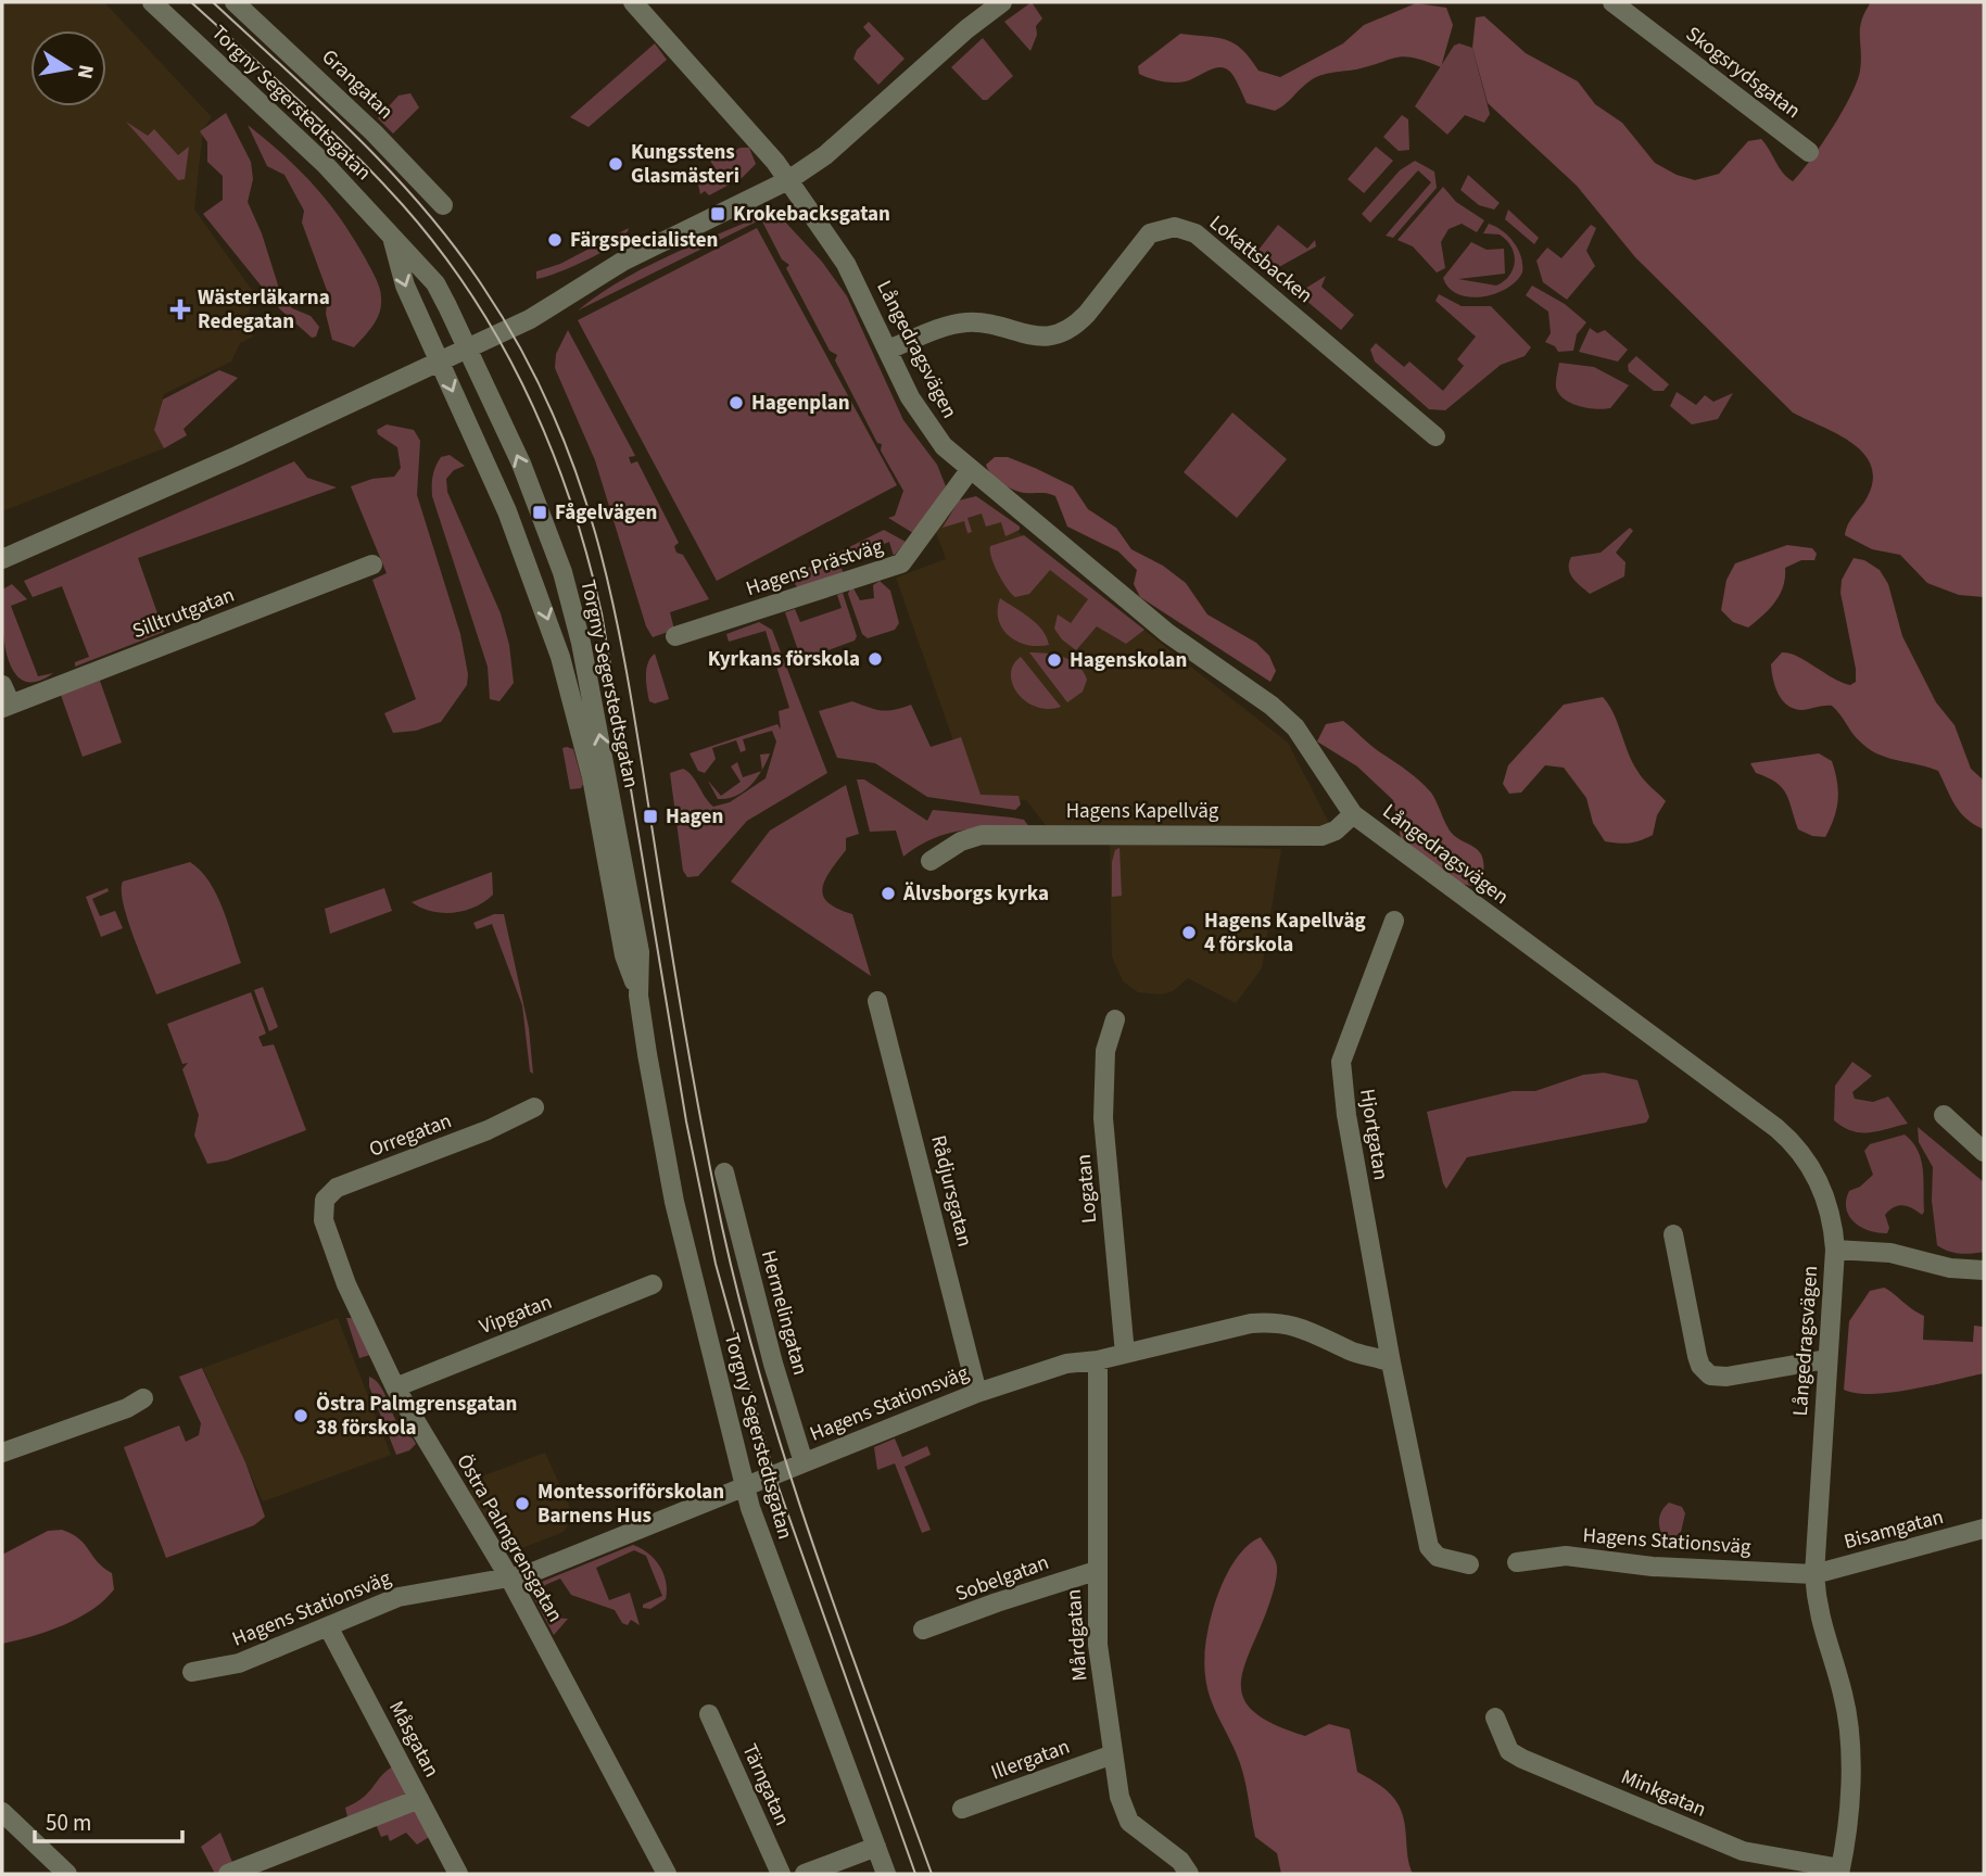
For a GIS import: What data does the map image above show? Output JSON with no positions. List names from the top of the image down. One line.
{"streets":{"street":["Skogsrydsgatan","Grangatan","Torgny Segerstedtsgatan","Lokattsbacken","Långedragsvägen","Hagens Prästväg","Silltrutgatan","Hagens Kapellväg","Hjortgatan","Orregatan","Logatan","Rådjursgatan","Hermelingatan","Vipgatan","Hagens Stationsväg","Bisamgatan","Östra Palmgrensgatan","Sobelgatan","Mårdgatan","Måsgatan","Illergatan","Tärngatan","Minkgatan"]},"crossings":[["Torgny Segerstedtsgatan","Hagens Stationsväg"],["Lokattsbacken","Långedragsvägen"],["Långedragsvägen","Hagens Prästväg"],["Långedragsvägen","Hagens Kapellväg"],["Långedragsvägen","Hagens Stationsväg"],["Långedragsvägen","Bisamgatan"],["Långedragsvägen","Minkgatan"],["Hjortgatan","Hagens Stationsväg"],["Orregatan","Östra Palmgrensgatan"],["Logatan","Hagens Stationsväg"],["Rådjursgatan","Hagens Stationsväg"],["Hermelingatan","Hagens Stationsväg"],["Vipgatan","Östra Palmgrensgatan"],["Hagens Stationsväg","Bisamgatan"],["Hagens Stationsväg","Östra Palmgrensgatan"],["Hagens Stationsväg","Mårdgatan"],["Hagens Stationsväg","Måsgatan"],["Sobelgatan","Mårdgatan"],["Mårdgatan","Illergatan"]],"places":{"other":["Kungsstens Glasmästeri","Färgspecialisten","Hagenplan","Kyrkans förskola","Hagenskolan","Älvsborgs kyrka","Hagens Kapellväg 4 förskola","Östra Palmgrensgatan 38 förskola","Montessoriförskolan Barnens Hus"],"transit":["Krokebacksgatan","Fågelvägen","Hagen"],"health":["Wästerläkarna Redegatan"]},"scale_bar":"50 m","north":"right"}
